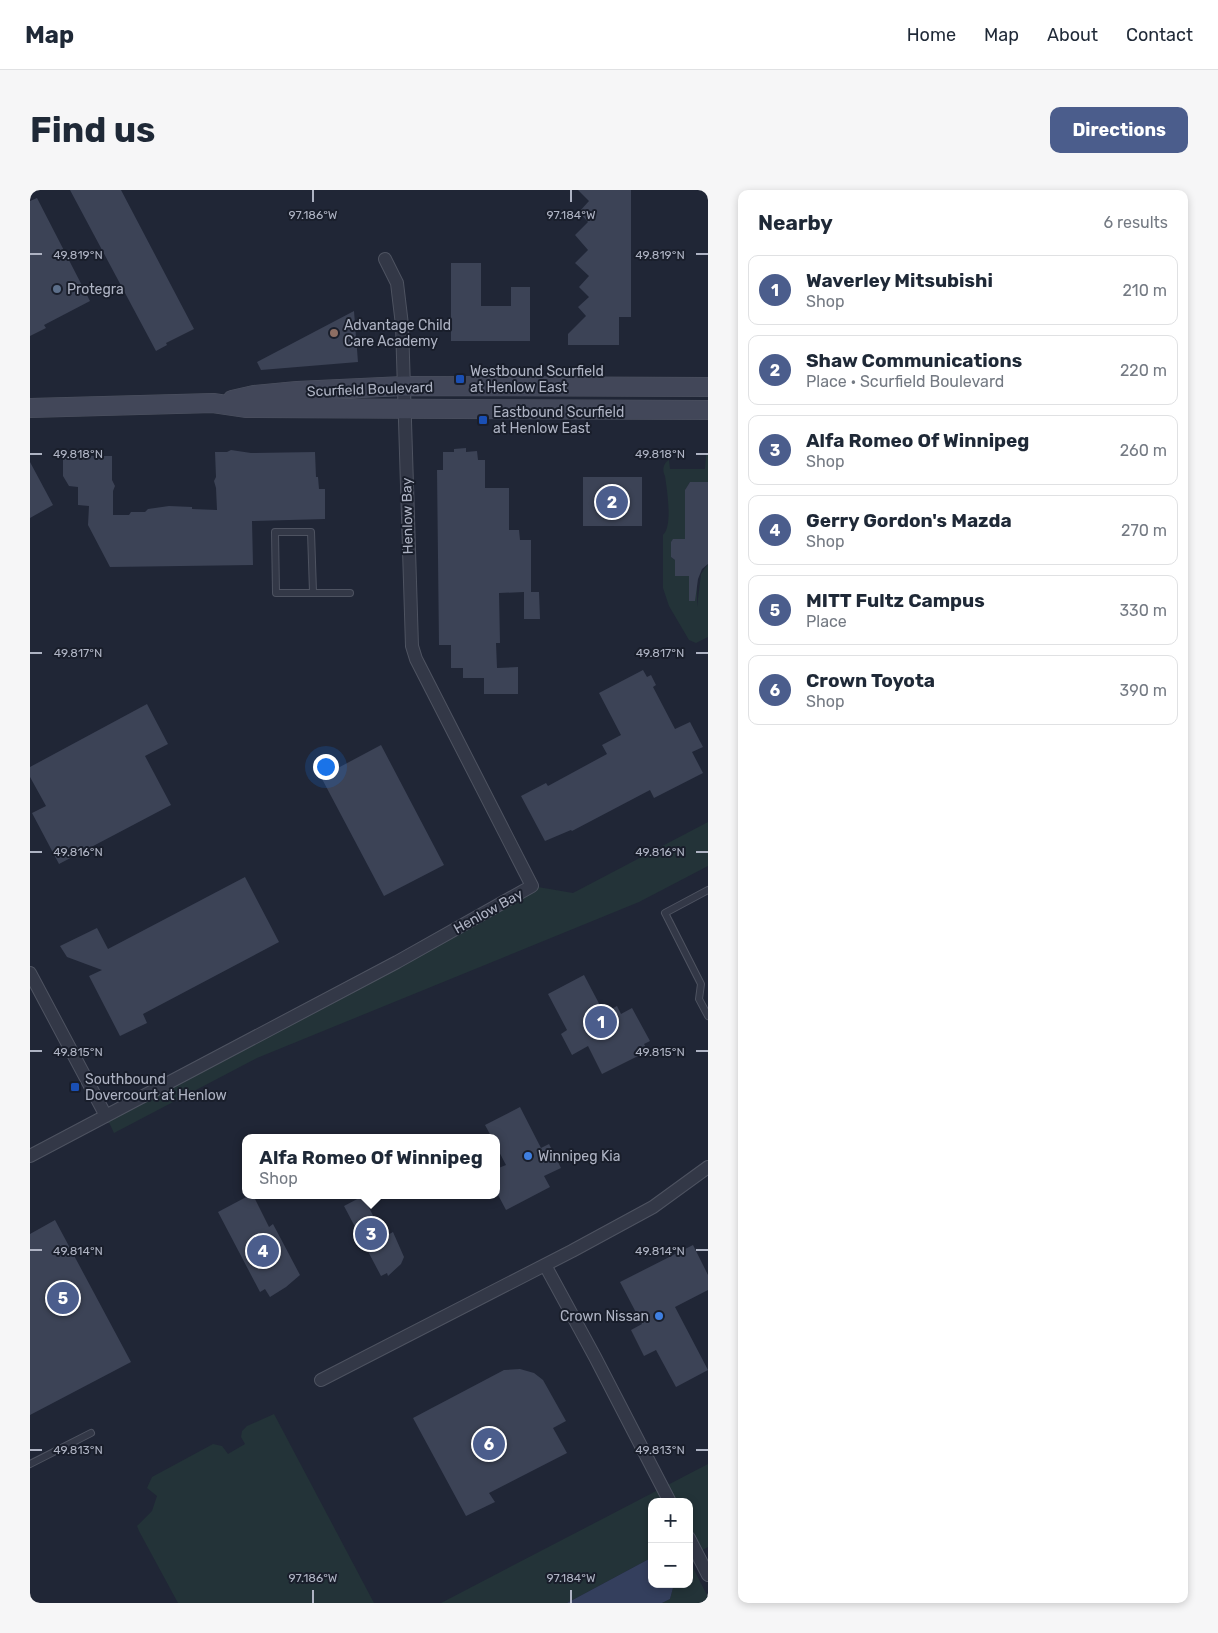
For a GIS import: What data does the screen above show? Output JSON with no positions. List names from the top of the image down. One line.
{"streets":{"street":["Scurfield Boulevard","Henlow Bay"]},"crossings":[["Scurfield Boulevard","Henlow Bay"]],"places":{"other":["Protegra","Advantage Child Care Academy","Winnipeg Kia","Crown Nissan"],"transit":["Westbound Scurfield at Henlow East","Eastbound Scurfield at Henlow East","Southbound Dovercourt at Henlow"]},"page":{"header":"Map","nav":["Home","Map","About","Contact"],"buttons":"Directions","title":"Find us","heading":["Nearby","6 results"],"list":[{"mark":"1","name":"Waverley Mitsubishi","note":"Shop","value":"210 m"},{"mark":"2","name":"Shaw Communications","note":"Place · Scurfield Boulevard","value":"220 m"},{"mark":"3","name":"Alfa Romeo Of Winnipeg","note":"Shop","value":"260 m"},{"mark":"4","name":"Gerry Gordon's Mazda","note":"Shop","value":"270 m"},{"mark":"5","name":"MITT Fultz Campus","note":"Place","value":"330 m"},{"mark":"6","name":"Crown Toyota","note":"Shop","value":"390 m"}],"pins":["2","1","3","4","5","6"],"popup":["Alfa Romeo Of Winnipeg","Shop"],"map_buttons":["+","−"]},"coordinates":["97.186°W","97.184°W","49.819°N","49.818°N","49.817°N","49.816°N","49.815°N","49.814°N","49.813°N"]}
